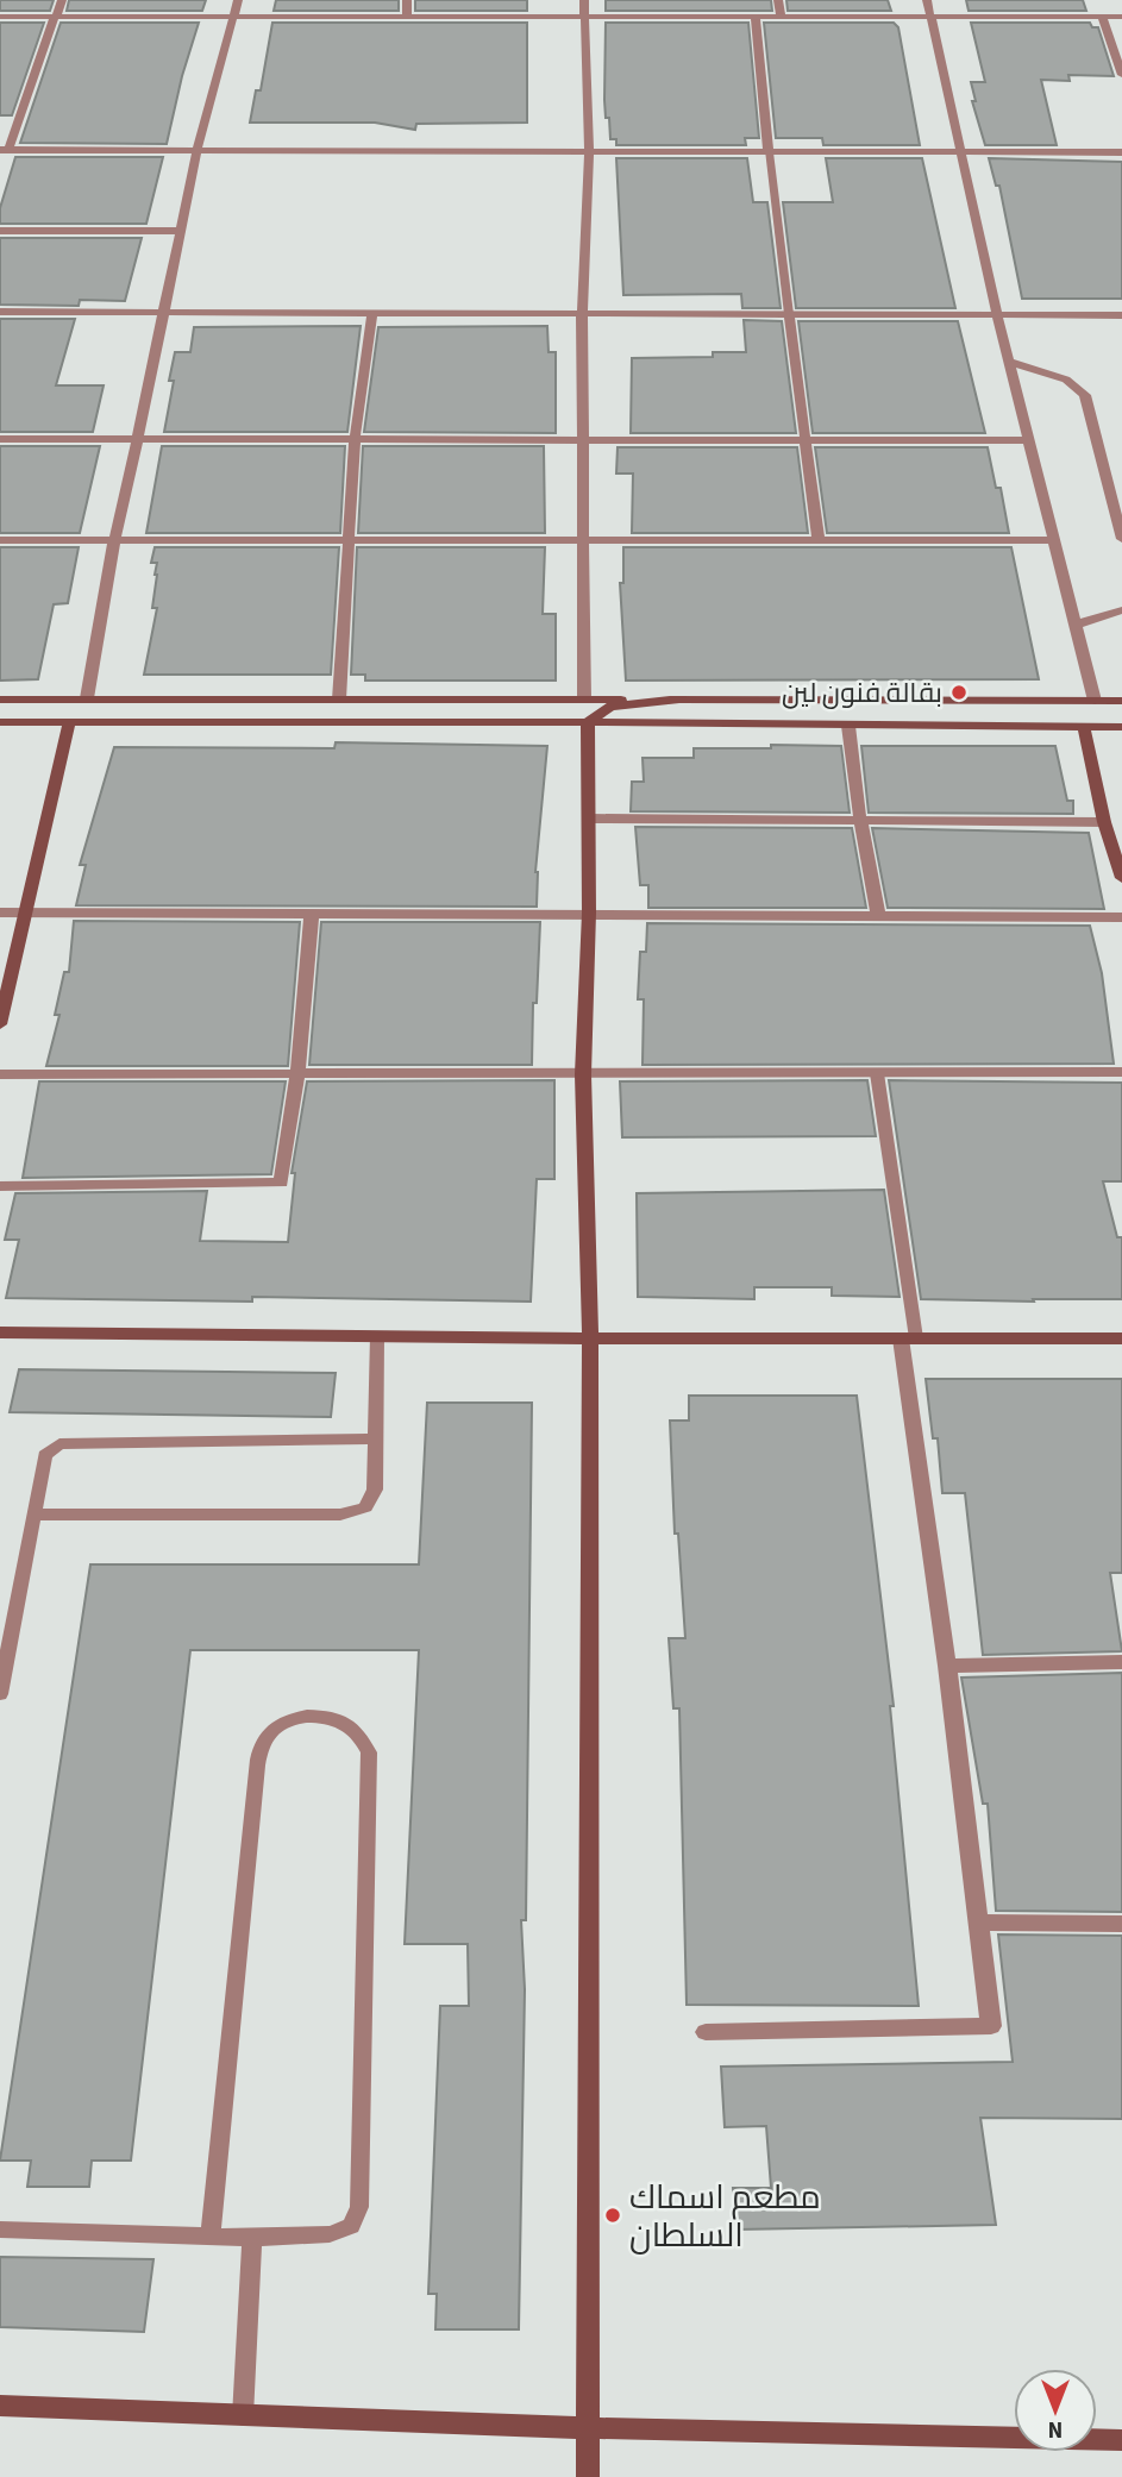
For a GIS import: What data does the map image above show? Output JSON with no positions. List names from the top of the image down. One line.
{"places":["بقالة فنون لين","مطعم اسماك السلطان"],"north":"bottom"}
